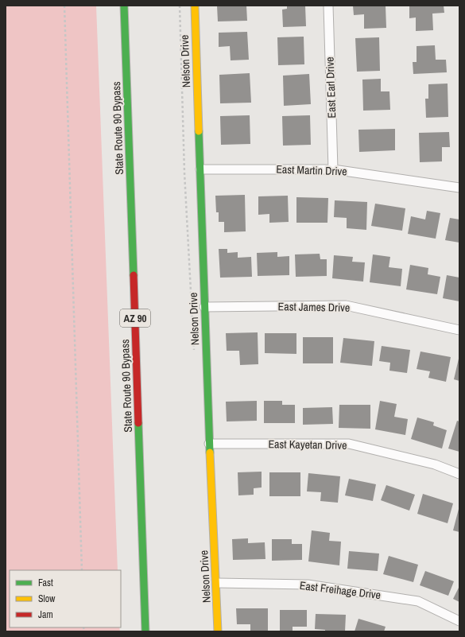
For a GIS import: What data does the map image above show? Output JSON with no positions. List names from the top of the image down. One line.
{"streets":{"main road":["Nelson Drive","State Route 90 Bypass","AZ 90"],"street":["East Earl Drive","East Martin Drive","East James Drive","East Kayetan Drive","East Freihage Drive"]},"crossings":[["Nelson Drive","East Martin Drive"],["Nelson Drive","East James Drive"],["Nelson Drive","East Kayetan Drive"],["Nelson Drive","East Freihage Drive"],["East Earl Drive","East Martin Drive"]],"legend":["Fast","Slow","Jam"]}
